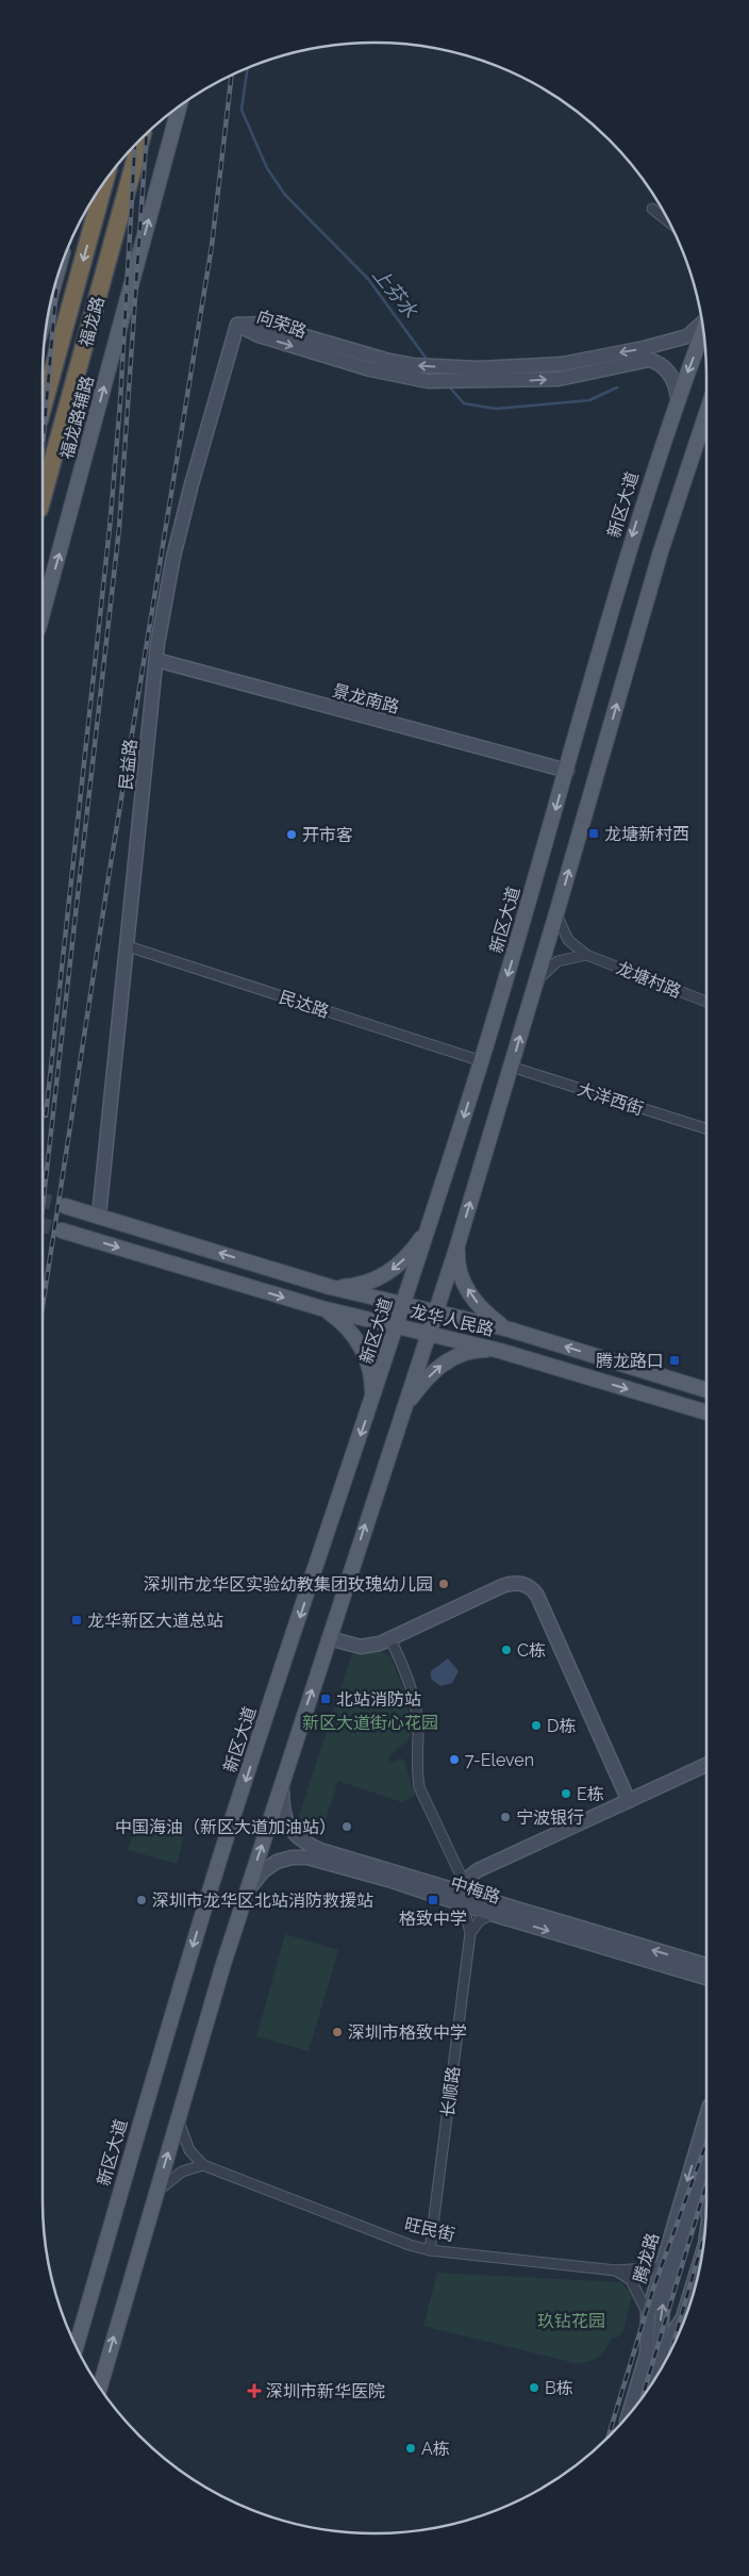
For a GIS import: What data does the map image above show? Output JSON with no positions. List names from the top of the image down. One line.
{"streets":{"highway":["福龙路"],"main road":["福龙路辅路","新区大道","龙华人民路"],"street":["向荣路","景龙南路","民益路","龙塘村路","民达路","大洋西街","中梅路","长顺路","旺民街","腾龙路"]},"crossings":[["向荣路","新区大道"],["向荣路","民益路"],["新区大道","景龙南路"],["新区大道","民达路"],["新区大道","龙华人民路"],["景龙南路","民益路"],["民益路","民达路"],["民益路","龙华人民路"],["长顺路","旺民街"],["旺民街","腾龙路"]],"one_way":["福龙路辅路"],"water":["上芬水"],"parks":["新区大道街心花园","玖钻花园"],"places":{"transit":["龙塘新村西","腾龙路口","龙华新区大道总站","北站消防站","格致中学"],"other":["开市客","深圳市龙华区实验幼教集团玫瑰幼儿园","C栋","D栋","7-Eleven","E栋","宁波银行","中国海油（新区大道加油站）","深圳市龙华区北站消防救援站","深圳市格致中学","B栋","A栋"],"health":["深圳市新华医院"]}}
